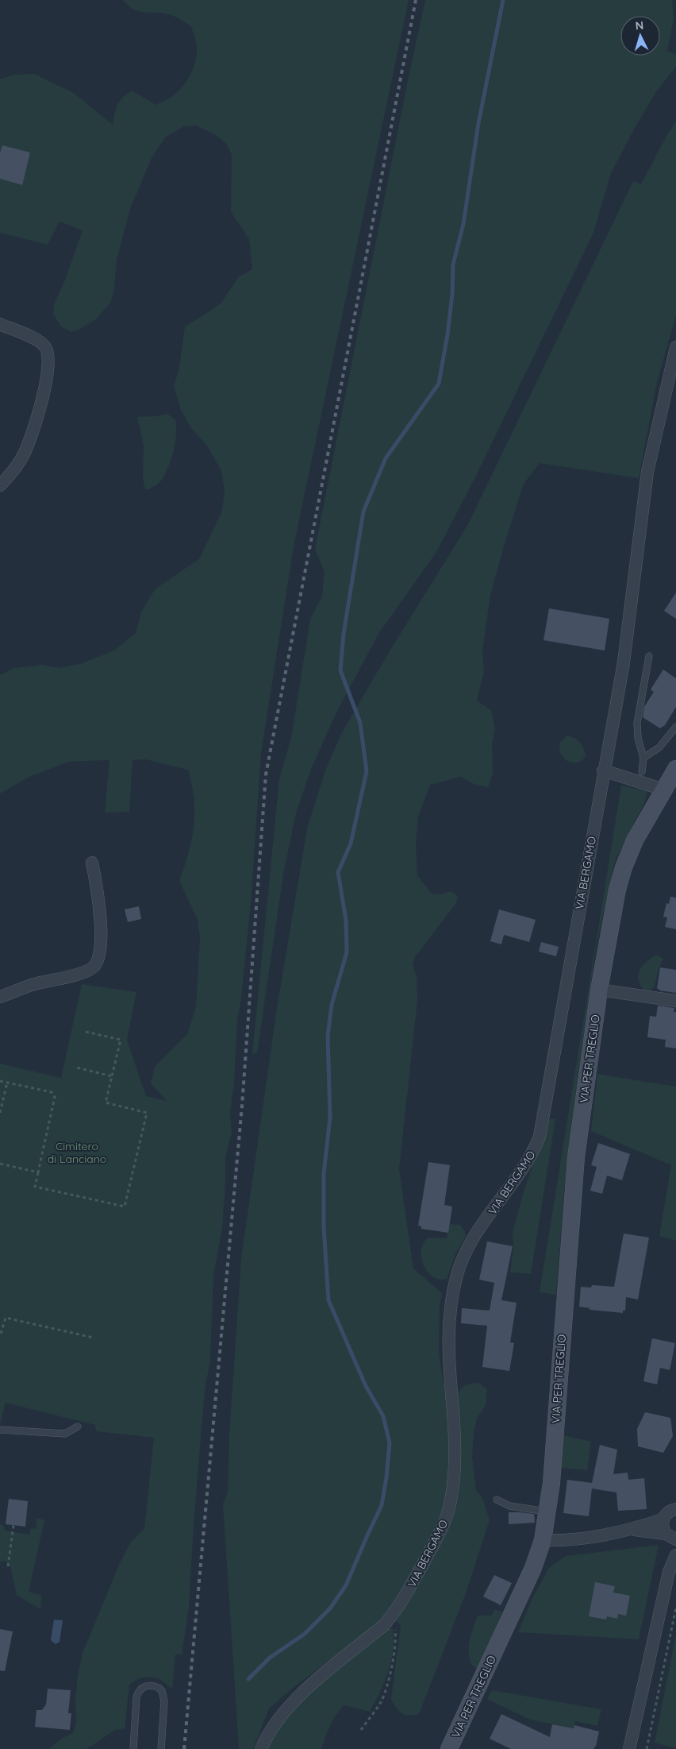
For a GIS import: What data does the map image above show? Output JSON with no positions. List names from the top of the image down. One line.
{"streets":{"main road":["VIA PER TREGLIO"],"street":["VIA BERGAMO"]},"parks":["Cimitero di Lanciano"],"north":"top"}
